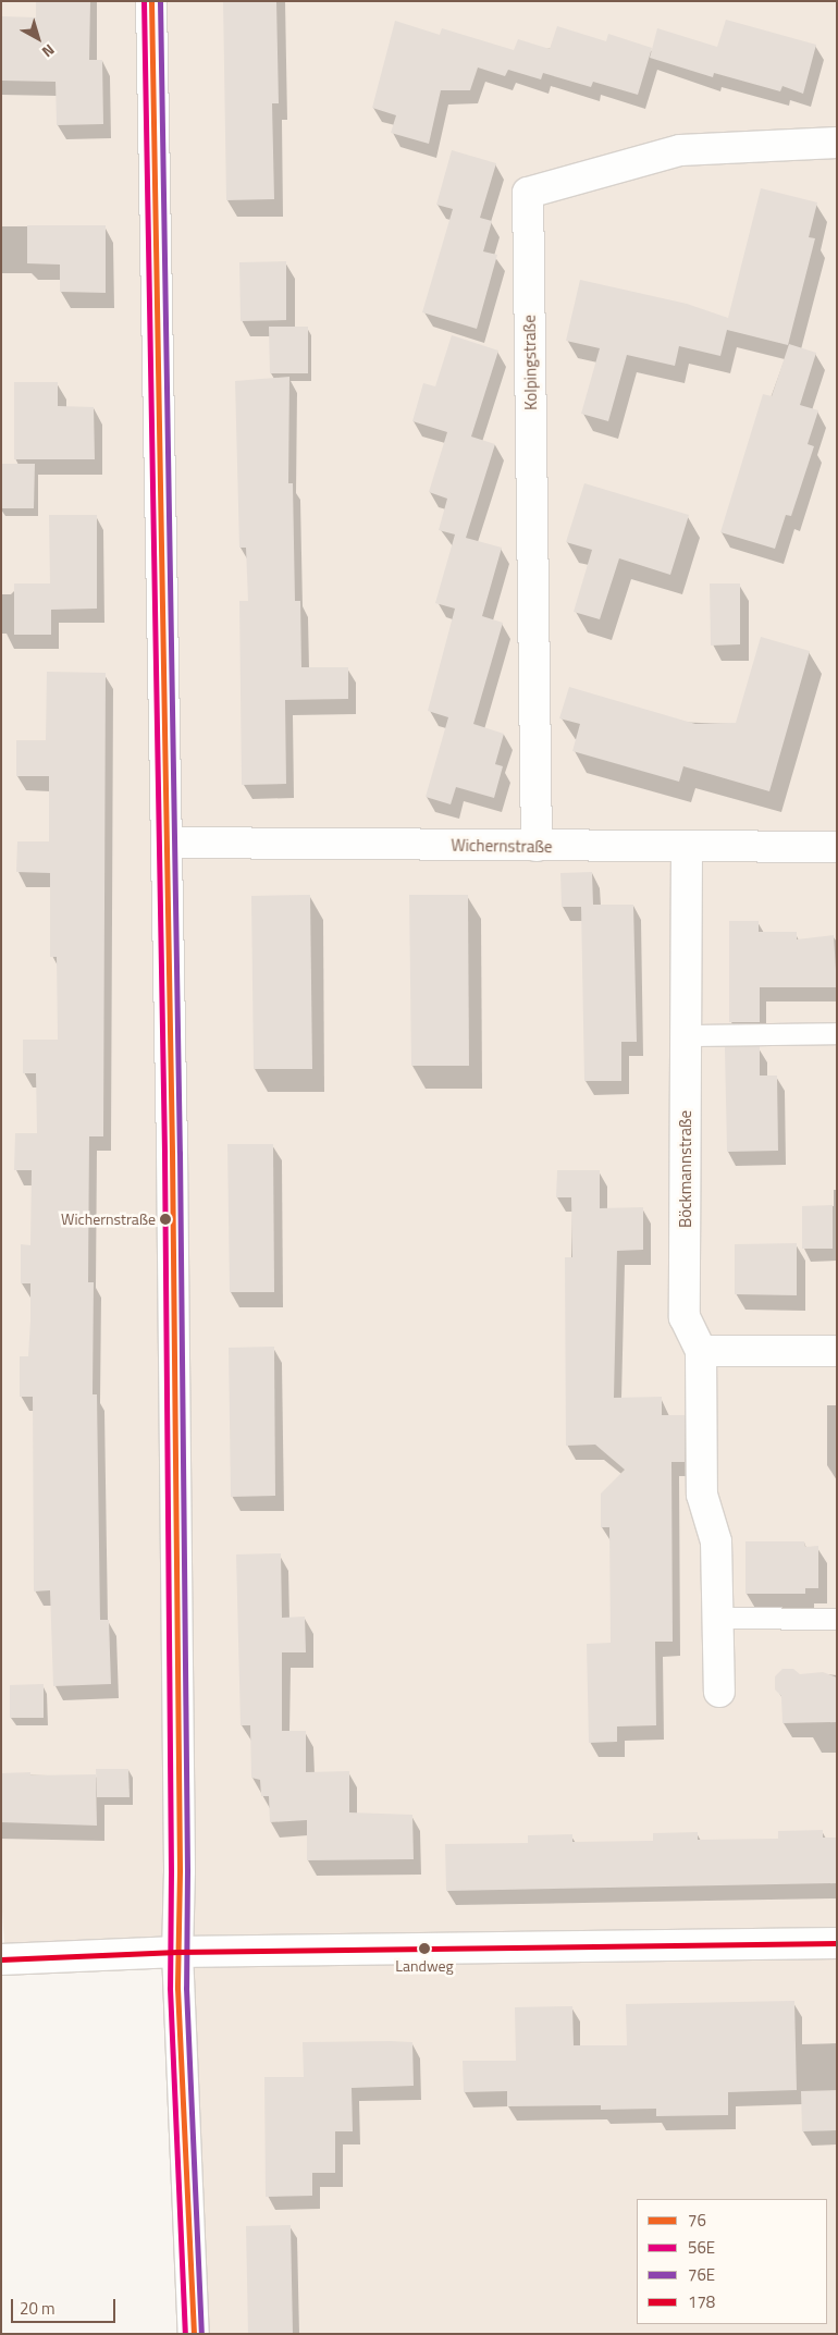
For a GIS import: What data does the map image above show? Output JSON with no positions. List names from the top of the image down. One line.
{"streets":{"street":["Kolpingstraße","Wichernstraße","Böckmannstraße"]},"crossings":[["Kolpingstraße","Wichernstraße"],["Wichernstraße","Böckmannstraße"]],"places":["Wichernstraße","Landweg"],"lines":["transit line 76","transit line 56E","transit line 76E","transit line 178"],"legend":["76","56E","76E","178"],"scale_bar":"20 m","north":"bottom right"}
